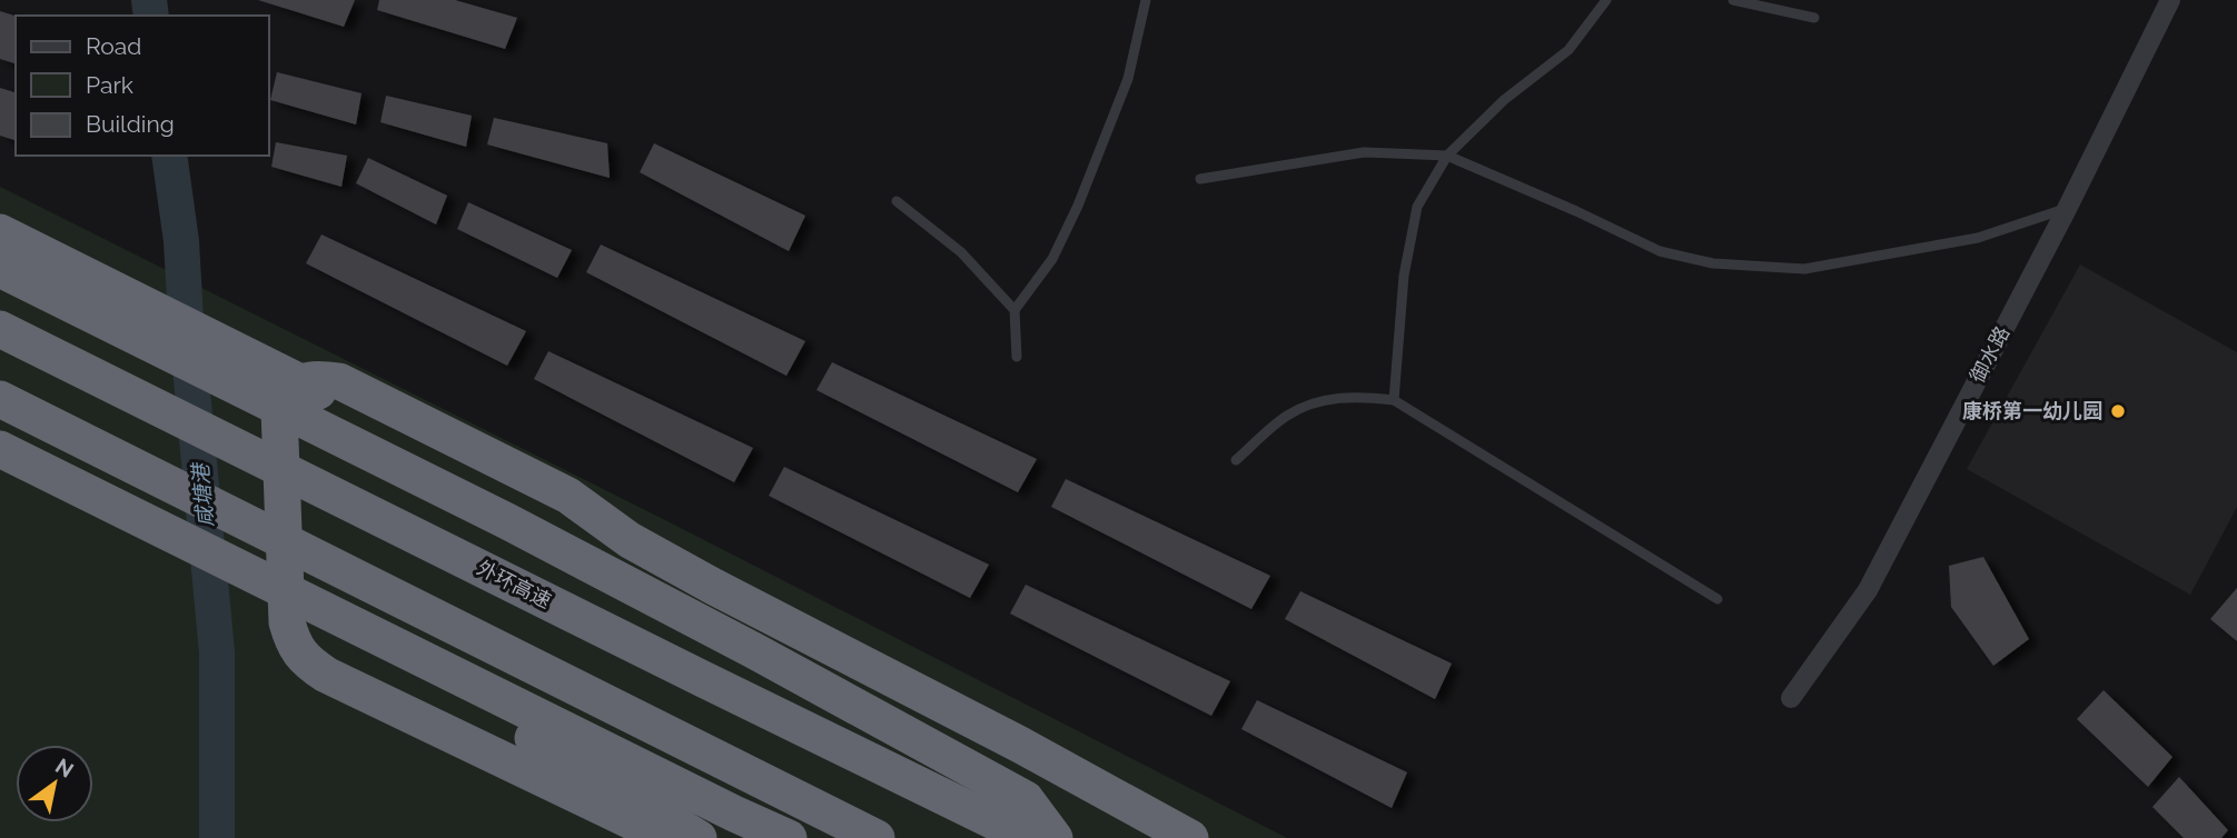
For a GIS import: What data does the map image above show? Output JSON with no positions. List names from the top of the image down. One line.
{"streets":{"highway":["外环高速"],"street":["御水路"]},"water":["咸塘港"],"places":["康桥第一幼儿园"],"legend":["Road","Park","Building"],"north":"top right"}
